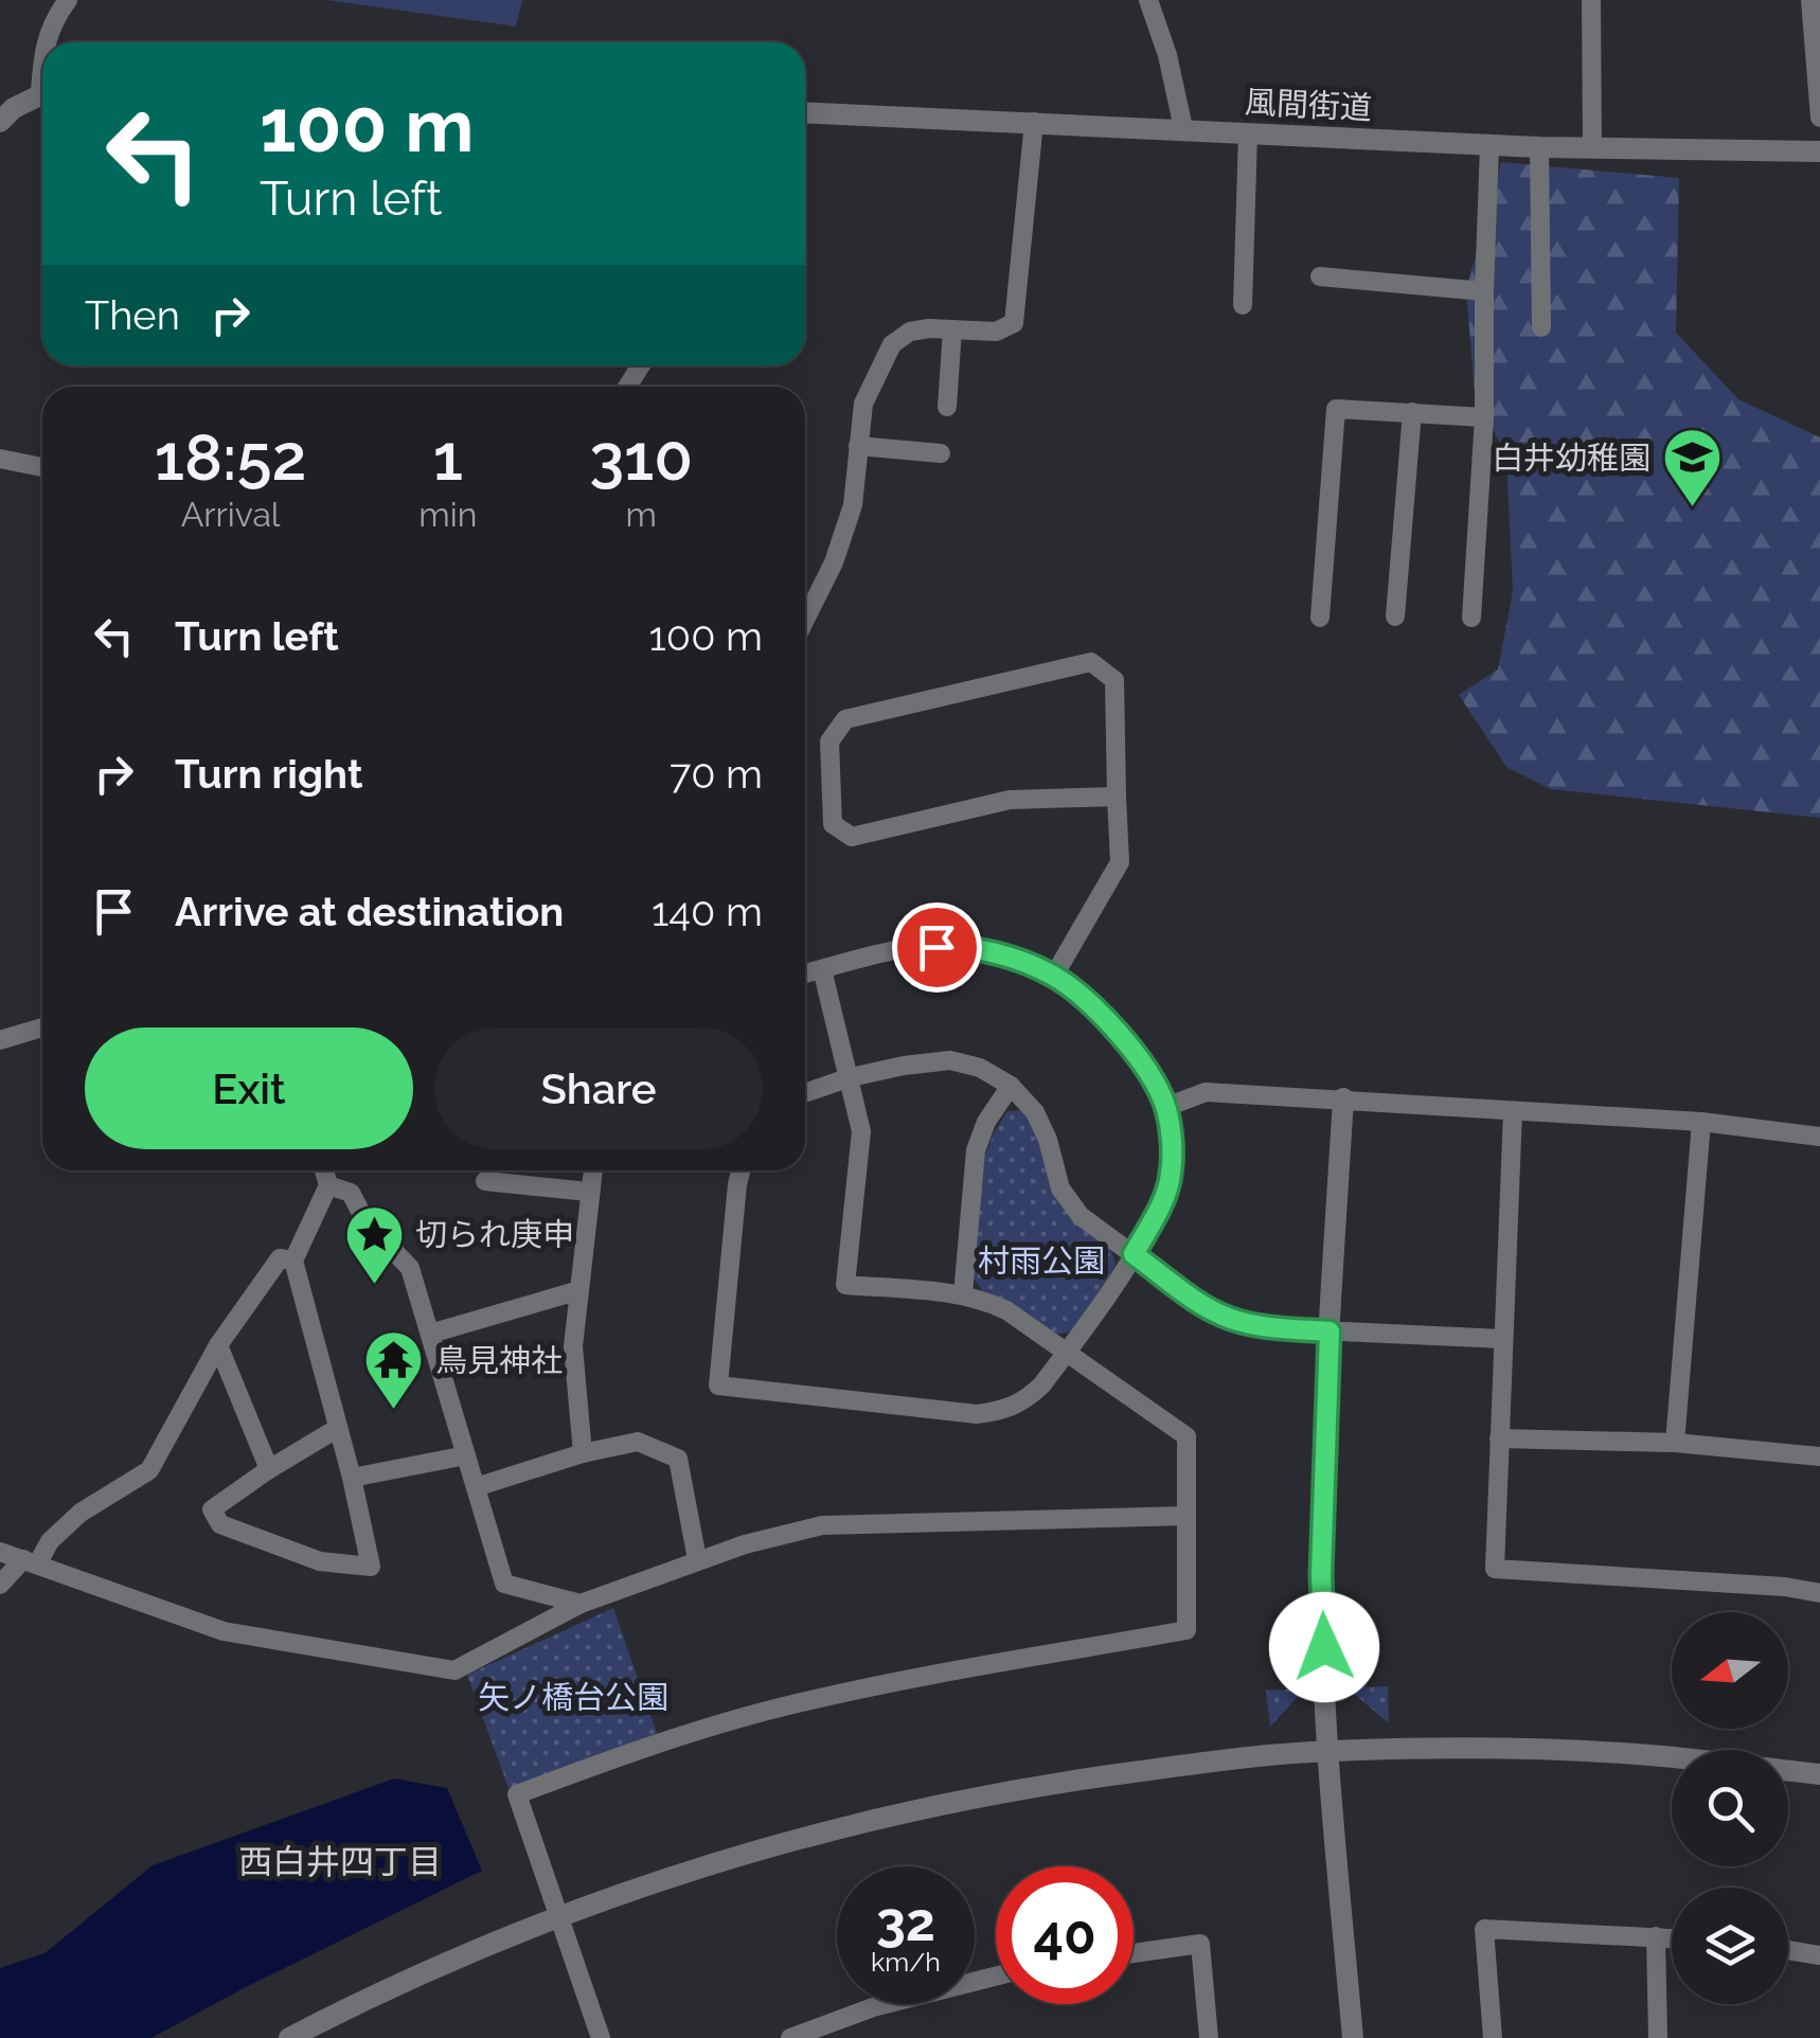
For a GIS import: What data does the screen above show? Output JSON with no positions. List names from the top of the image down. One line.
{"streets":{"street":["風間街道"]},"districts":["西白井四丁目"],"parks":["村雨公園","矢ノ橋台公園"],"places":{"school or university":["白井幼稚園"],"place":["切られ庚申"],"temple":["鳥見神社"]},"north":"left","page":{"turn":["100 m","Turn left"],"then":"Then","eta":["18:52","Arrival","1","min","310","m"],"list":[{"name":"Turn left","value":"100 m"},{"name":"Turn right","value":"70 m"},{"name":"Arrive at destination","value":"140 m"}],"buttons":["Exit","Share"],"speed":"32 km/h","limit":"40"}}
